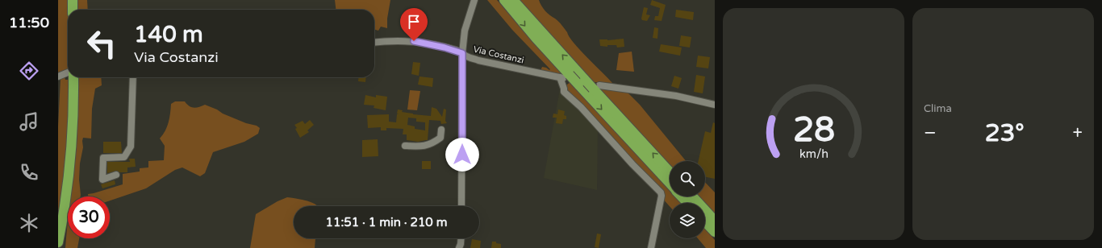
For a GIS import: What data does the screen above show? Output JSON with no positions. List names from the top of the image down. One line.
{"streets":{"street":["Via Costanzi"]},"page":{"tabs":"11:50","tile":"Clima","turn":["140 m","Via Costanzi"],"heat":["−","23°","+"],"limit":"30","trip":"11:51 · 1 min · 210 m","gauge":["28","km/h"]}}
